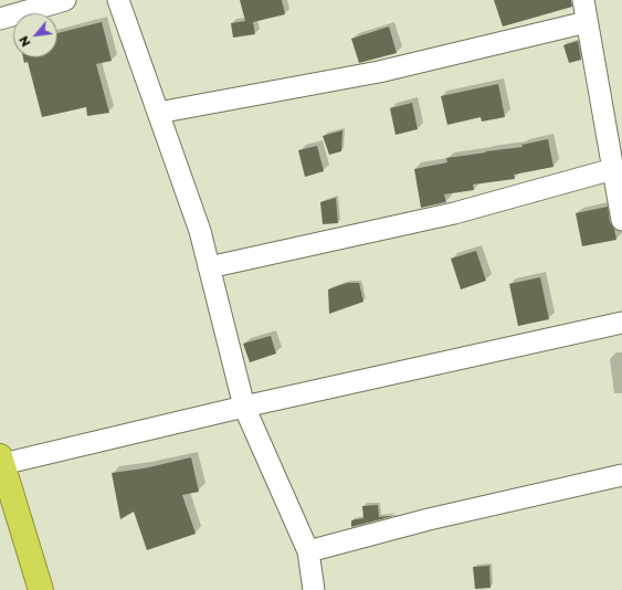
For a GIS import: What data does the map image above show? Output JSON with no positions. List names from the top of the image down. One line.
{"north":"bottom left"}
